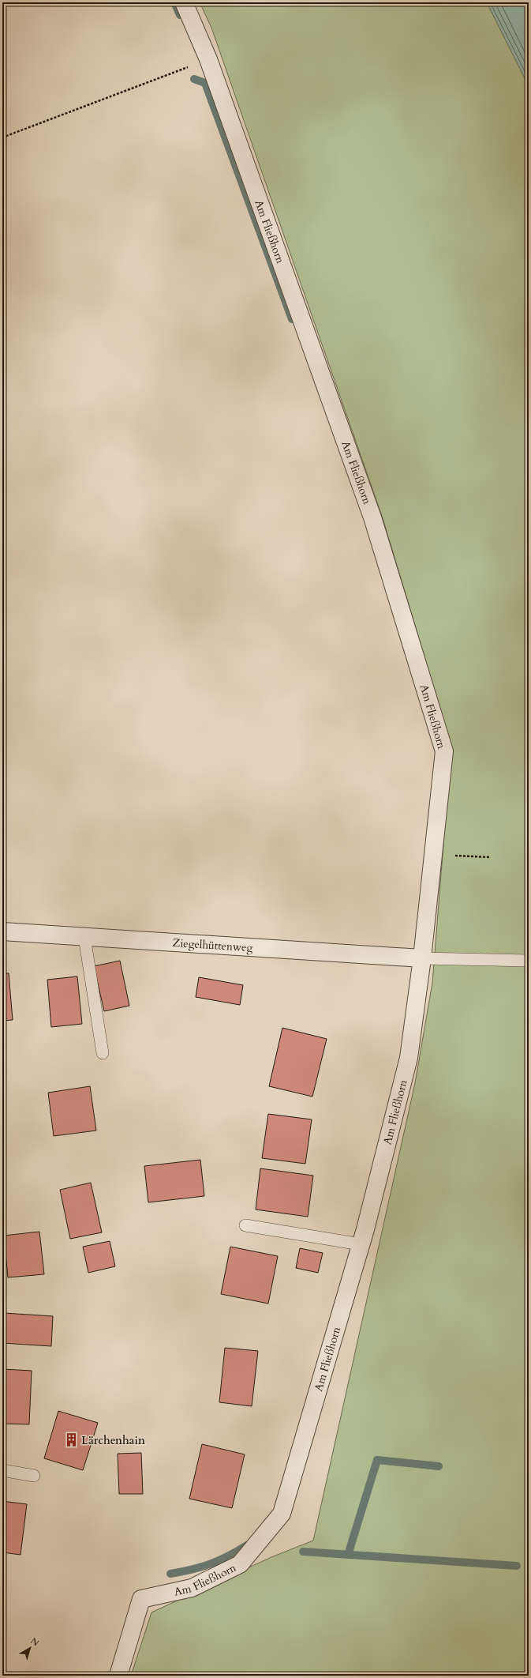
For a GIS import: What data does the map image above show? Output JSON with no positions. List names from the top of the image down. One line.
{"streets":{"street":["Am Fließhorn","Ziegelhüttenweg"]},"crossings":[["Am Fließhorn","Ziegelhüttenweg"]],"places":{"building":["Lärchenhain"]},"north":"top right"}
